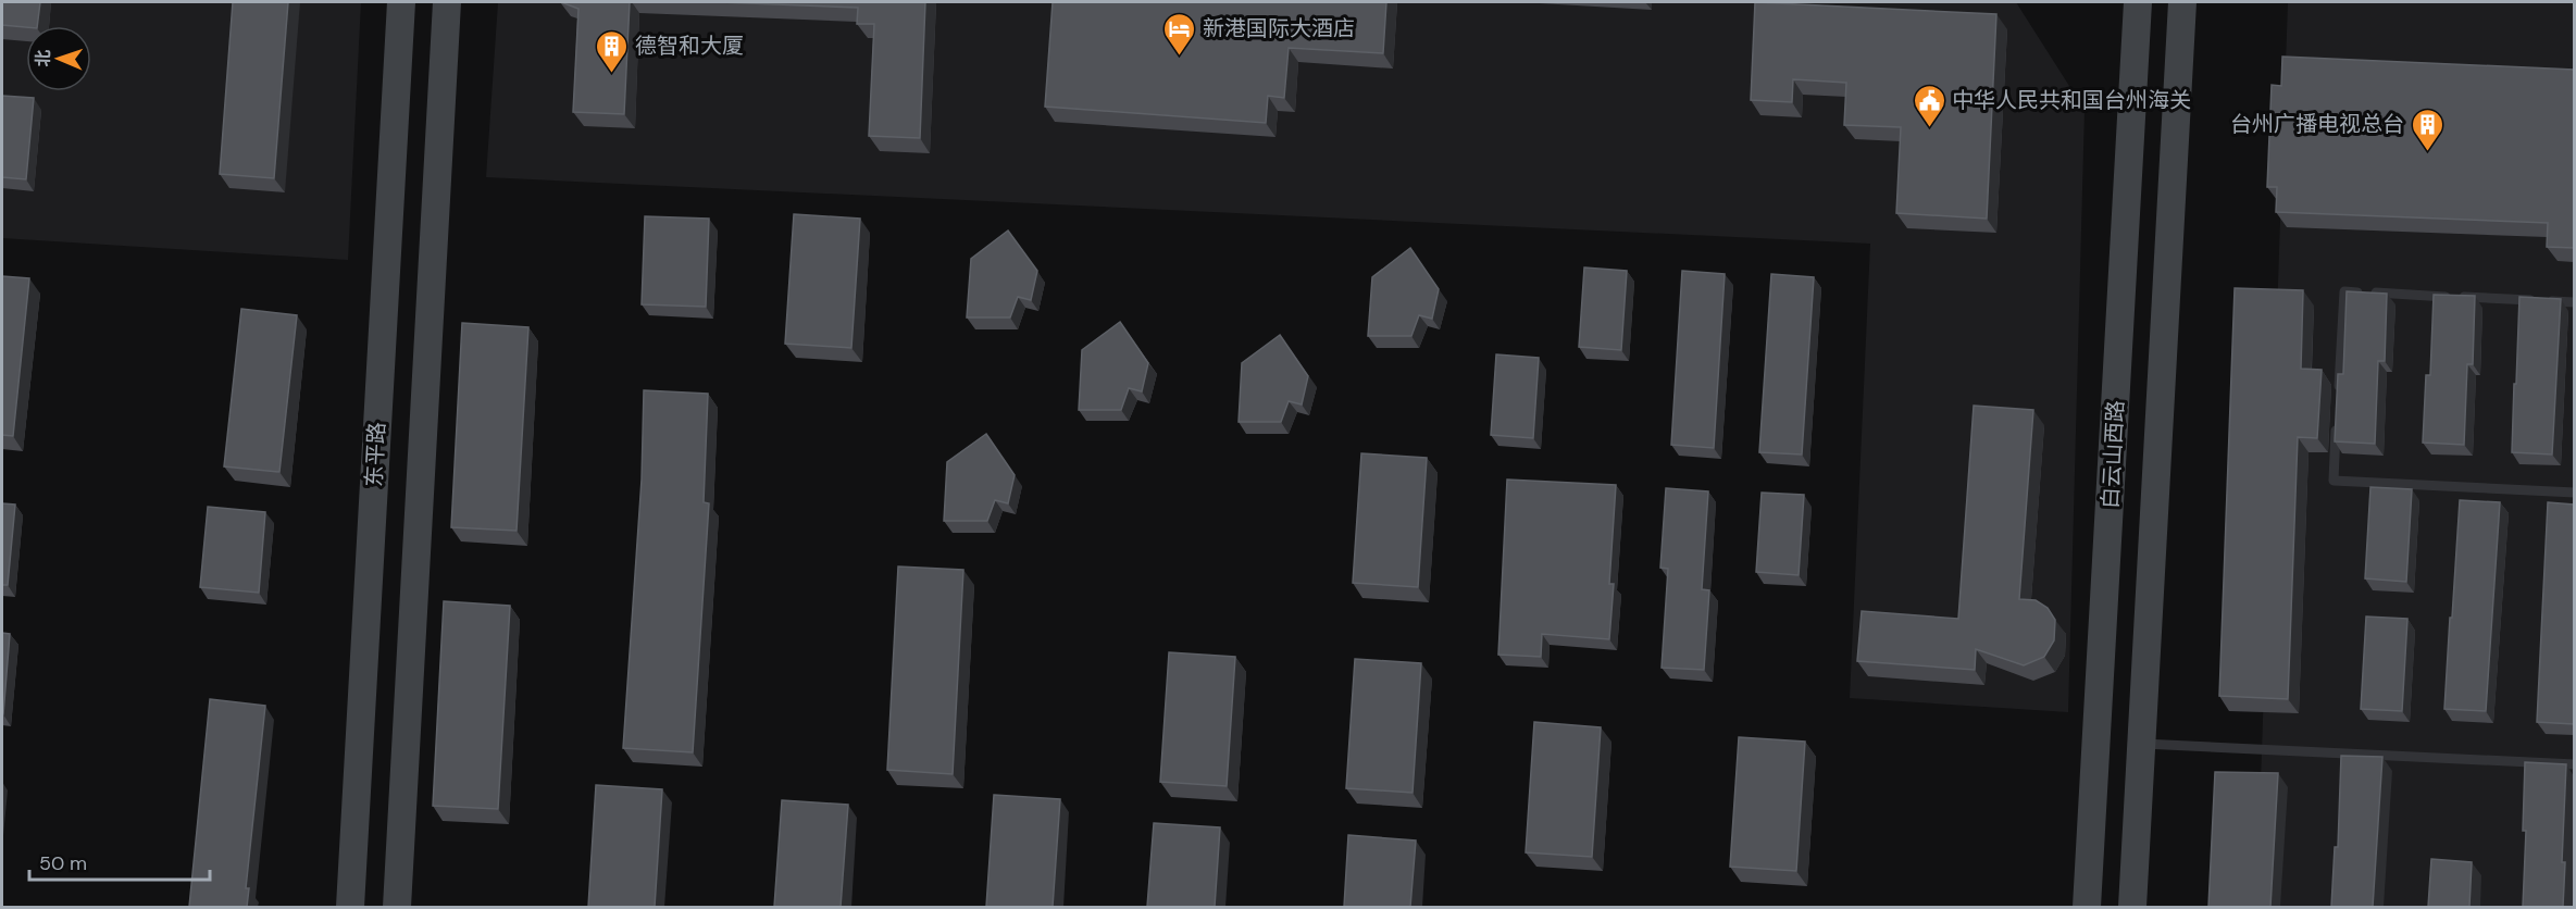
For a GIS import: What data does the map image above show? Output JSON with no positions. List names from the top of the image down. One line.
{"streets":{"main road":["东平路","白云山西路"]},"places":{"hotel":["新港国际大酒店"],"building":["德智和大厦","台州广播电视总台"],"public building":["中华人民共和国台州海关"]},"scale_bar":"50 m","north":"left"}
